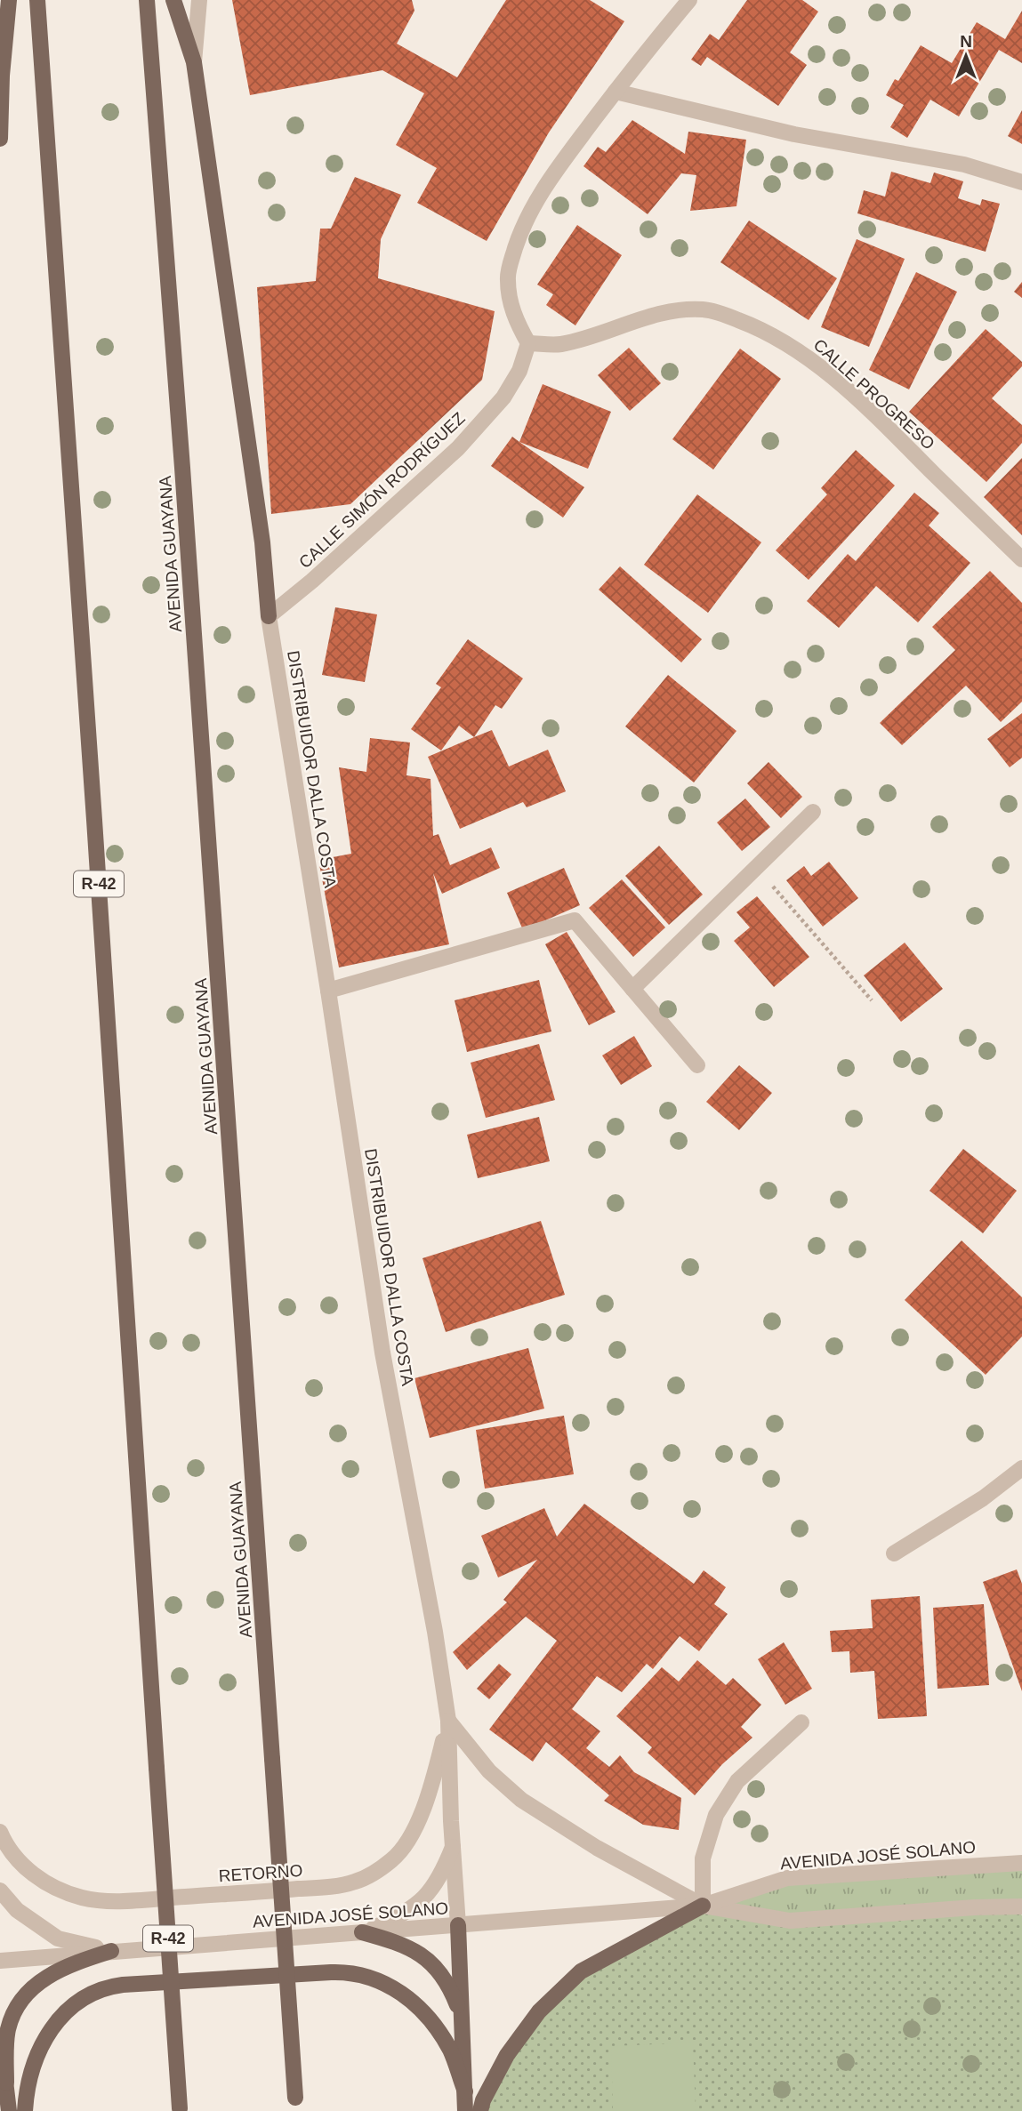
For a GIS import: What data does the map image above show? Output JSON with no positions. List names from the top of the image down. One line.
{"streets":{"main road":["AVENIDA GUAYANA","R-42"],"street":["CALLE PROGRESO","CALLE SIMÓN RODRÍGUEZ","DISTRIBUIDOR DALLA COSTA","AVENIDA JOSÉ SOLANO","RETORNO"]},"crossings":[["CALLE PROGRESO","CALLE SIMÓN RODRÍGUEZ"],["CALLE SIMÓN RODRÍGUEZ","DISTRIBUIDOR DALLA COSTA"],["DISTRIBUIDOR DALLA COSTA","AVENIDA JOSÉ SOLANO"],["DISTRIBUIDOR DALLA COSTA","RETORNO"]],"north":"top"}
